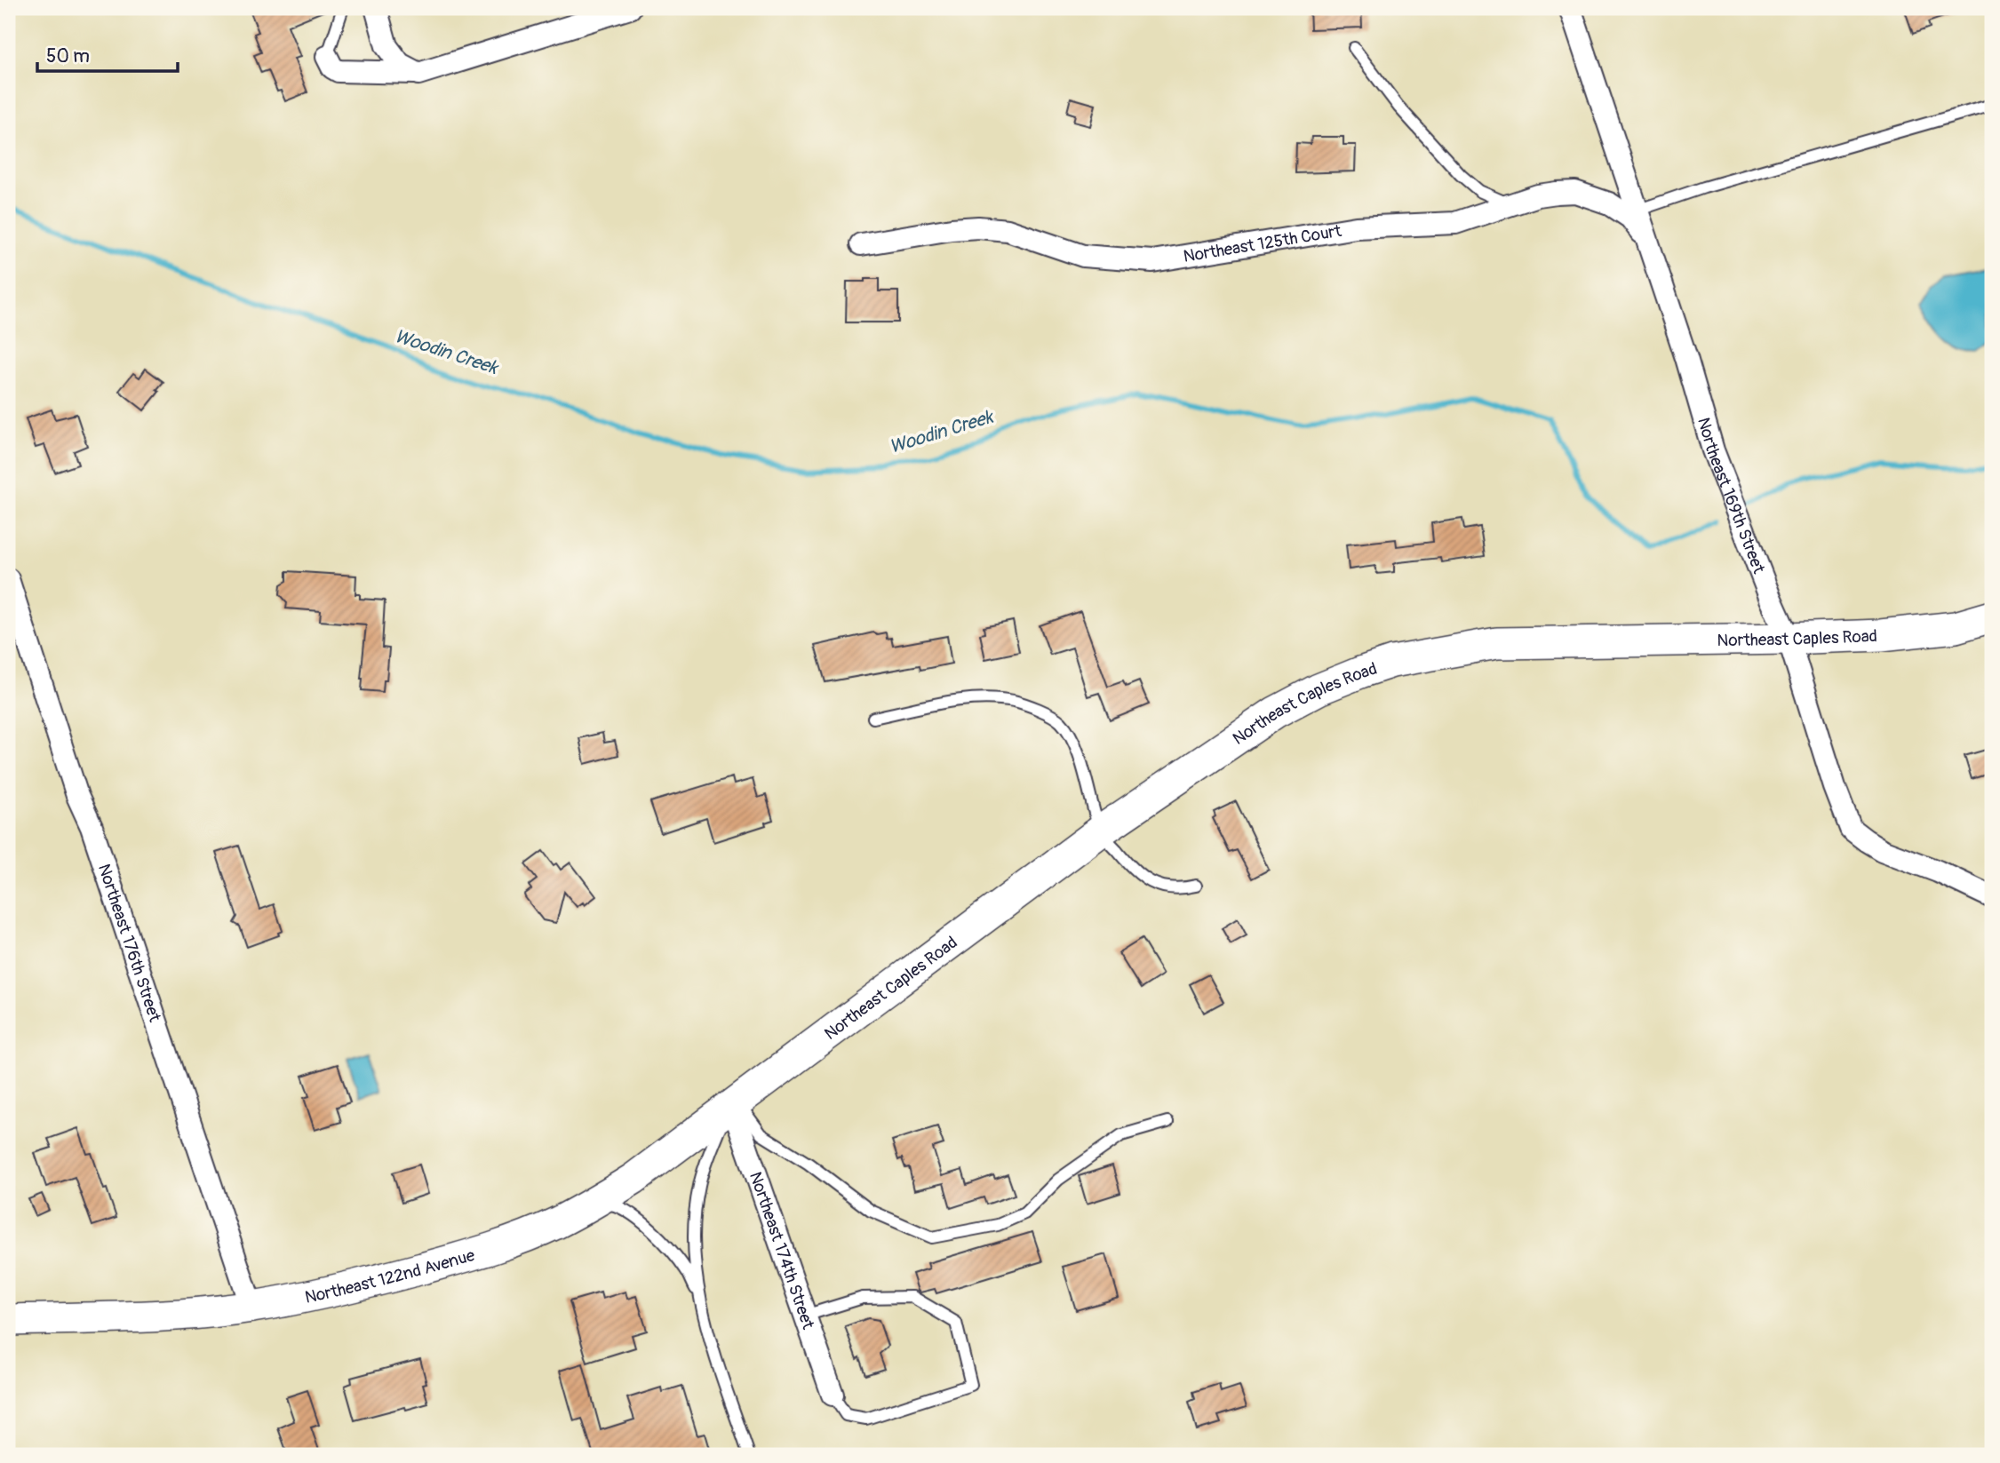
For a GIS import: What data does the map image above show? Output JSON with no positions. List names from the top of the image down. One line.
{"streets":{"main road":["Northeast Caples Road","Northeast 122nd Avenue"],"street":["Northeast 125th Court","Northeast 169th Street","Northeast 176th Street","Northeast 174th Street"]},"crossings":[["Northeast 125th Court","Northeast 169th Street"],["Northeast 169th Street","Northeast Caples Road"],["Northeast Caples Road","Northeast 174th Street"],["Northeast Caples Road","Northeast 122nd Avenue"],["Northeast 176th Street","Northeast 122nd Avenue"],["Northeast 174th Street","Northeast 122nd Avenue"]],"water":["Woodin Creek"],"scale_bar":"50 m"}
